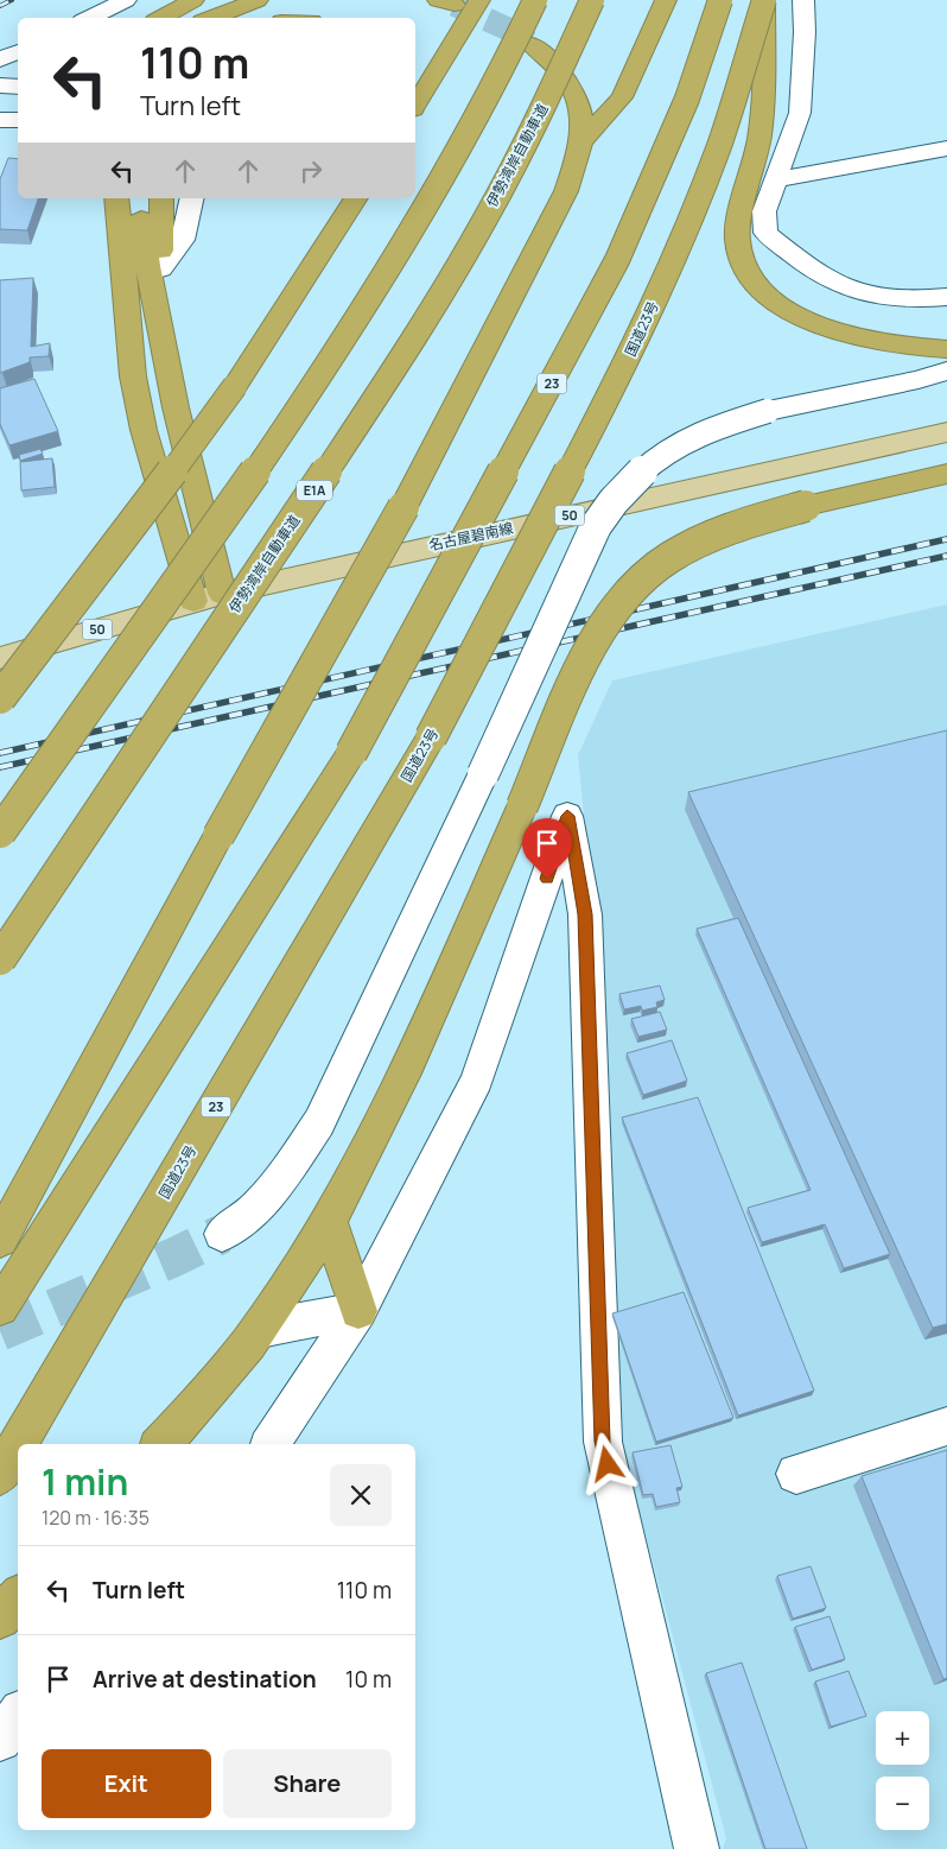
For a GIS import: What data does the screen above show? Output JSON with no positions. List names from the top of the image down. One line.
{"streets":{"highway":["伊勢湾岸自動車道","国道23号","23","E1A"],"main road":["50","名古屋碧南線"]},"page":{"turn":["110 m","Turn left"],"heading":["1 min","120 m · 16:35"],"list":[{"name":"Turn left","value":"110 m"},{"name":"Arrive at destination","value":"10 m"}],"map_buttons":["+","−"],"buttons":["Exit","Share"]}}
